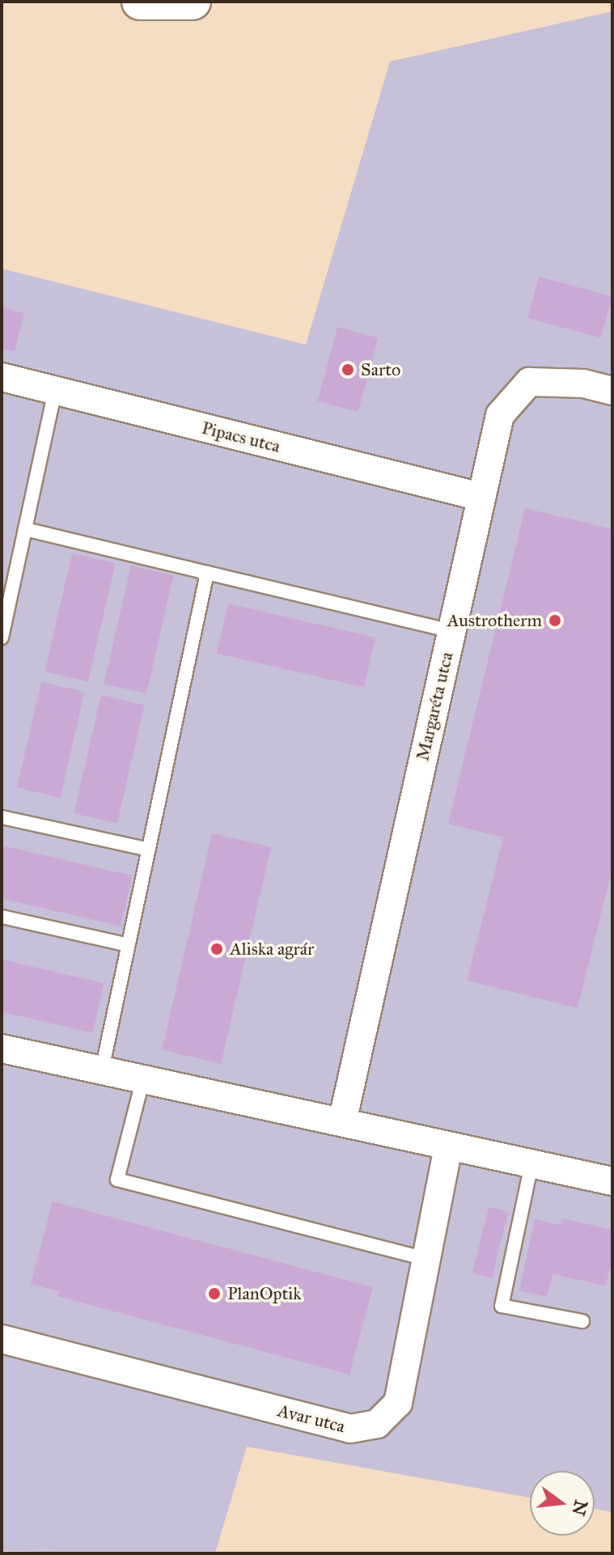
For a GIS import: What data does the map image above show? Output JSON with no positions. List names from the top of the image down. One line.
{"streets":{"street":["Pipacs utca","Margaréta utca","Avar utca"]},"crossings":[["Pipacs utca","Margaréta utca"]],"places":["Sarto","Austrotherm","Aliska agrár","PlanOptik"],"north":"right"}
